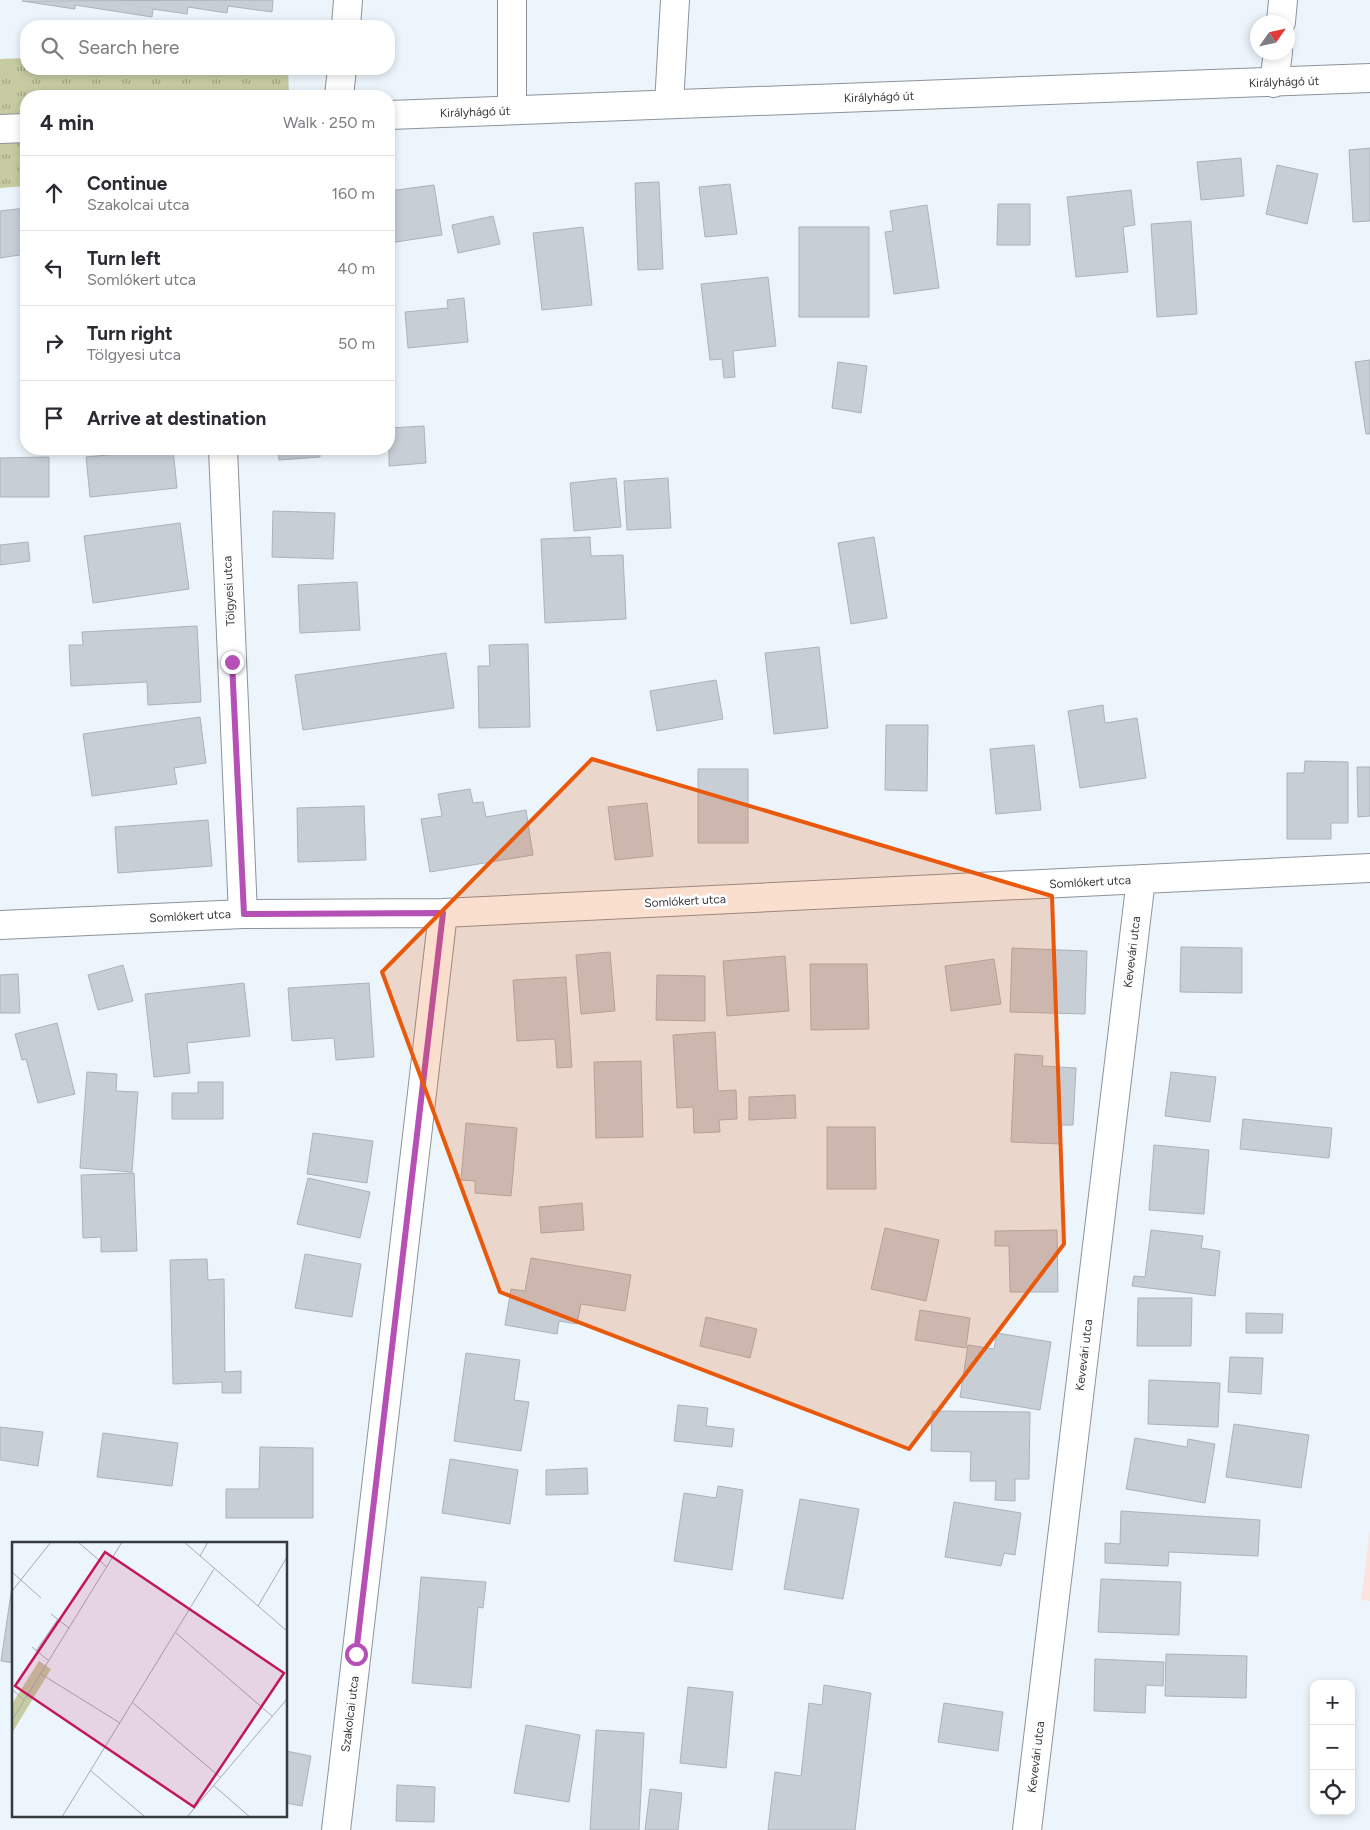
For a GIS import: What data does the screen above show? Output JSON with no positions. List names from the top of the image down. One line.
{"streets":{"street":["Királyhágó út","Tölgyesi utca","Somlókert utca","Kevevári utca","Szakolcai utca"]},"crossings":[["Tölgyesi utca","Somlókert utca"],["Somlókert utca","Kevevári utca"],["Somlókert utca","Szakolcai utca"]],"north":"top right","page":{"search":"Search here","heading":["4 min","Walk · 250 m"],"list":[["Continue","Szakolcai utca","160 m"],["Turn left","Somlókert utca","40 m"],["Turn right","Tölgyesi utca","50 m"],"Arrive at destination"],"map_buttons":["+","−"]}}
